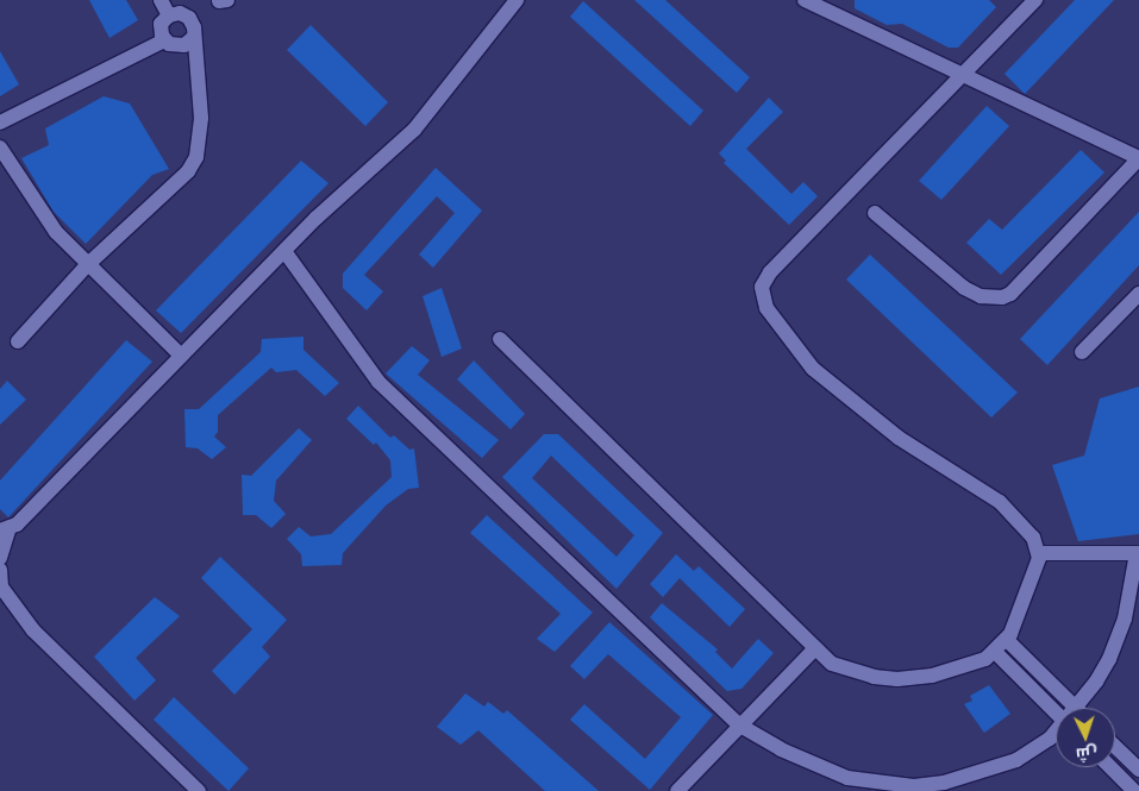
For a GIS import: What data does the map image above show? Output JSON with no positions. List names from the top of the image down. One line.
{"north":"bottom"}
